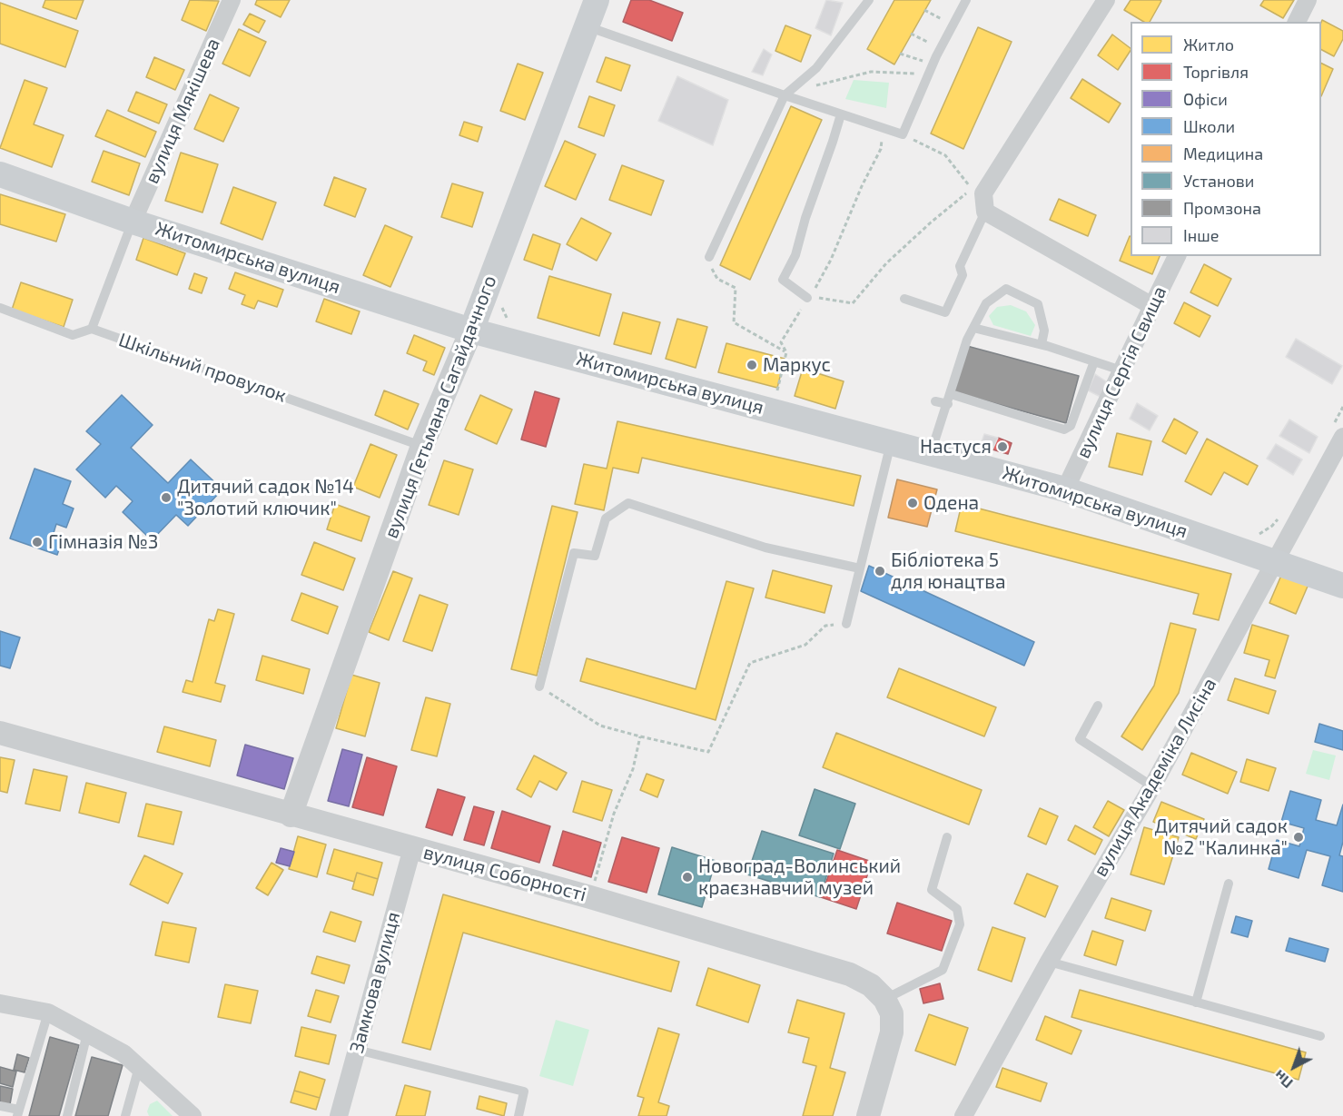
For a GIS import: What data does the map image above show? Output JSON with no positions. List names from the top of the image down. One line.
{"streets":{"main road":["Житомирська вулиця","вулиця Гетьмана Сагайдачного"],"street":["вулиця Мякішева","вулиця Сергія Свища","вулиця Академіка Лисіна","вулиця Соборності","Замкова вулиця"],"lane":["Шкільний провулок"]},"crossings":[["вулиця Мякішева","Житомирська вулиця"],["Житомирська вулиця","вулиця Сергія Свища"],["Житомирська вулиця","вулиця Гетьмана Сагайдачного"],["Житомирська вулиця","вулиця Академіка Лисіна"],["Шкільний провулок","вулиця Гетьмана Сагайдачного"],["вулиця Гетьмана Сагайдачного","вулиця Соборності"],["вулиця Соборності","Замкова вулиця"]],"places":["Маркус","Настуся","Дитячий садок №14 \"Золотий ключик\"","Одена","Гімназія №3","Бібліотека 5 для юнацтва","Дитячий садок №2 \"Калинка\"","Новоград-Волинський краєзнавчий музей"],"legend":["Житло","Торгівля","Офіси","Школи","Медицина","Установи","Промзона","Інше"],"north":"bottom left"}
